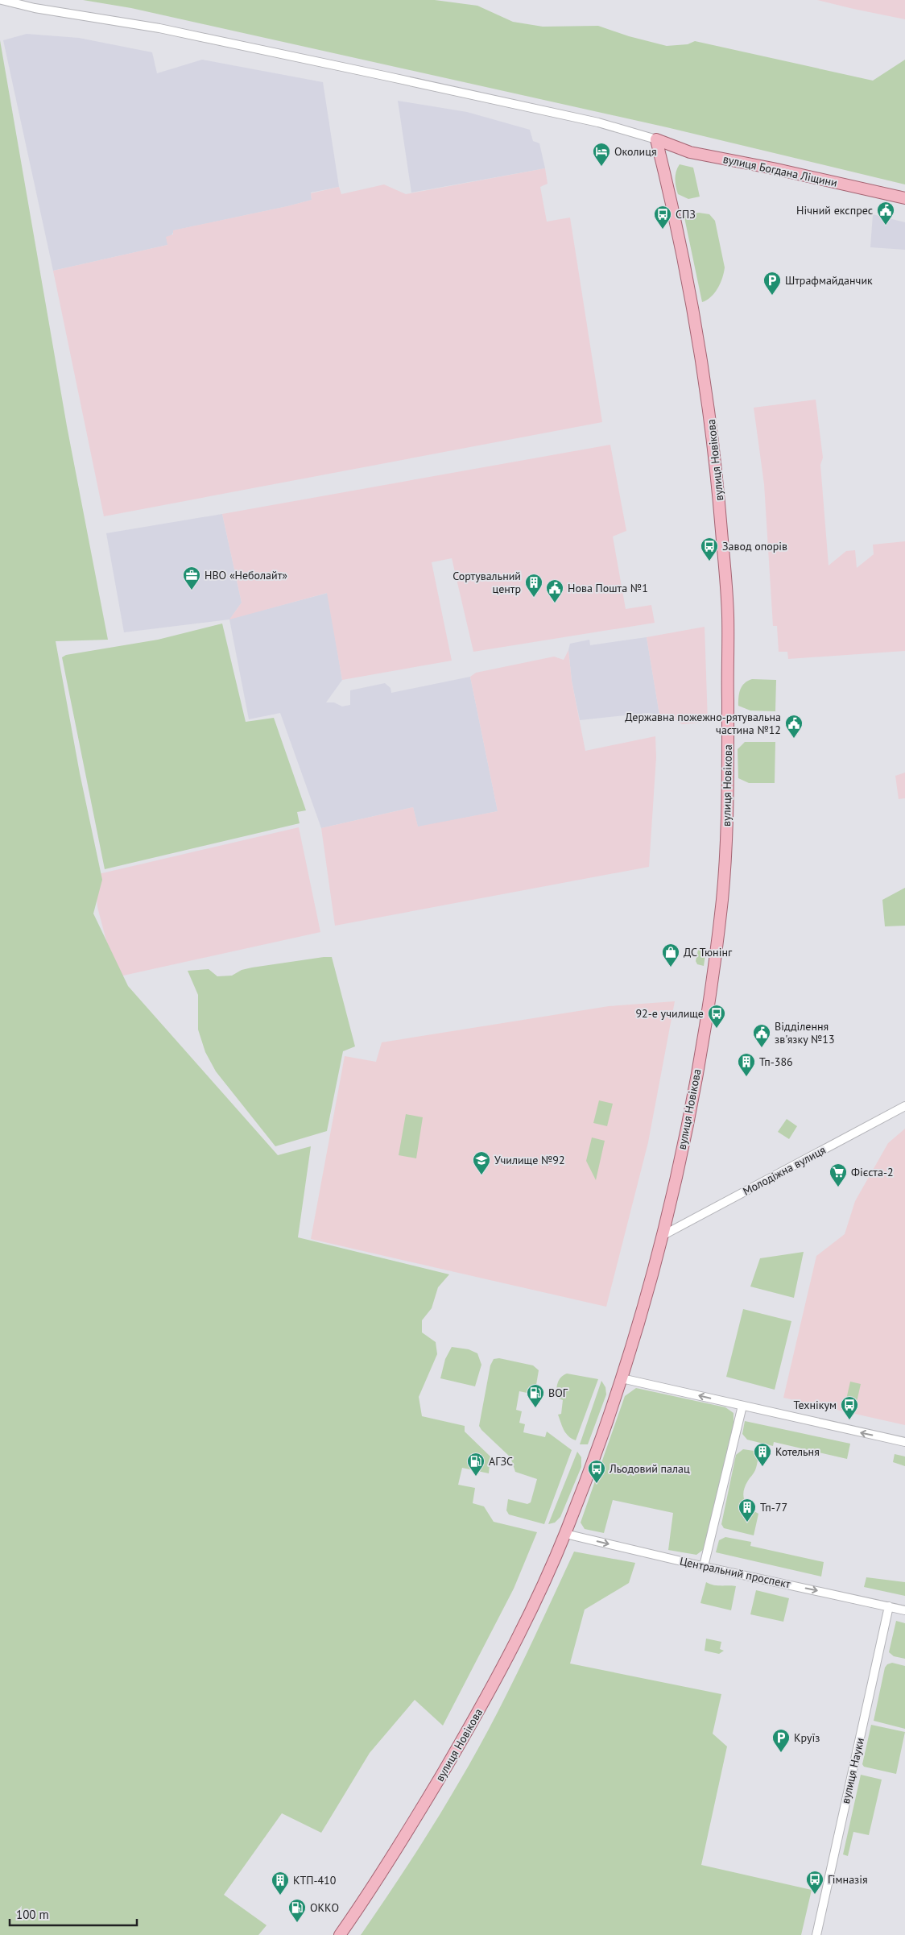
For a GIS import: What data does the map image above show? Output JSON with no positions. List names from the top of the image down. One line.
{"streets":{"main road":["вулиця Богдана Ліщини","вулиця Новікова"],"street":["Молодіжна вулиця","Центральний проспект","вулиця Науки"]},"crossings":[["вулиця Богдана Ліщини","вулиця Новікова"],["вулиця Новікова","Молодіжна вулиця"],["вулиця Новікова","Центральний проспект"],["Центральний проспект","вулиця Науки"]],"one_way":["Центральний проспект"],"places":{"hotel":["Околиця"],"public building":["Нічний експрес","Нова Пошта №1","Державна пожежно-рятувальна частина №12","Відділення зв'язку №13"],"bus stop":["СПЗ","Завод опорів","92-е училище","Технікум","Льодовий палац","Гімназія"],"parking":["Штрафмайданчик","Круїз"],"office":["НВО «Неболайт»"],"building":["Сортувальний центр","Тп-386","Котельня","Тп-77","КТП-410"],"shop":["ДС Тюнінг"],"school or university":["Училище №92"],"supermarket":["Фiєста-2"],"fuel station":["ВОГ","АГЗС","ОККО"]},"scale_bar":"100 m"}
